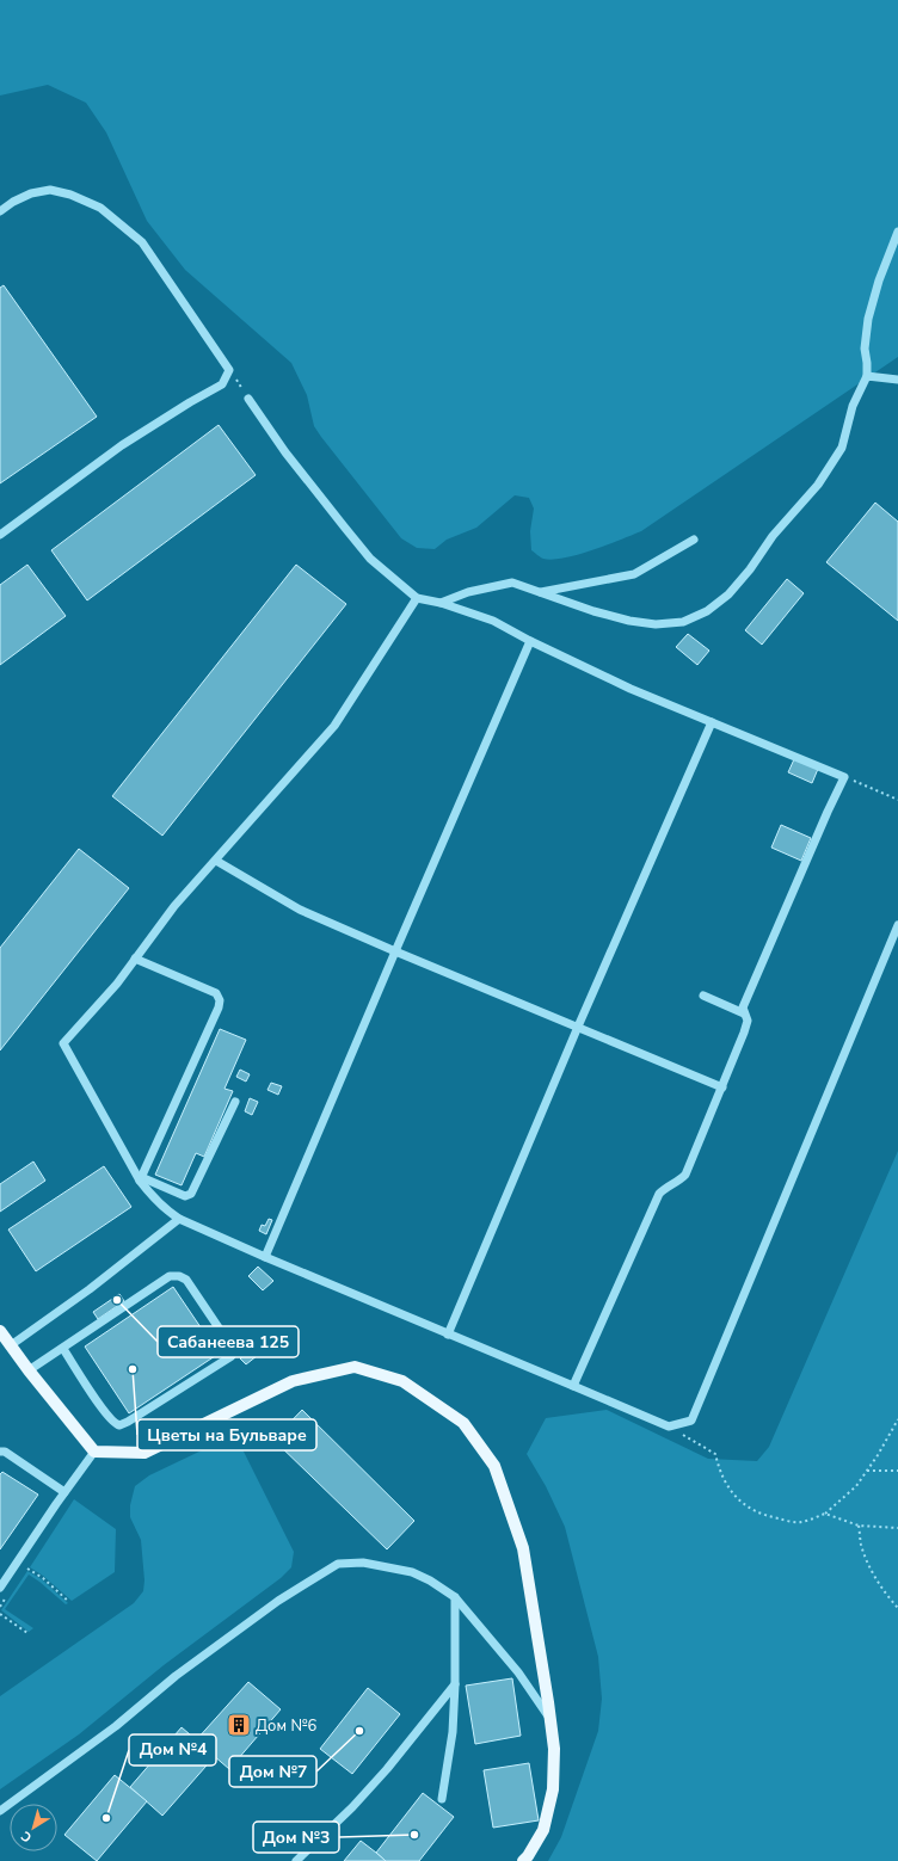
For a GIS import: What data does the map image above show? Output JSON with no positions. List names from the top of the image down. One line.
{"places":{"other":["Сабанеева 125","Цветы на Бульваре","Дом №7","Дом №4","Дом №3"],"building":["Дом №6"]},"north":"bottom left"}
